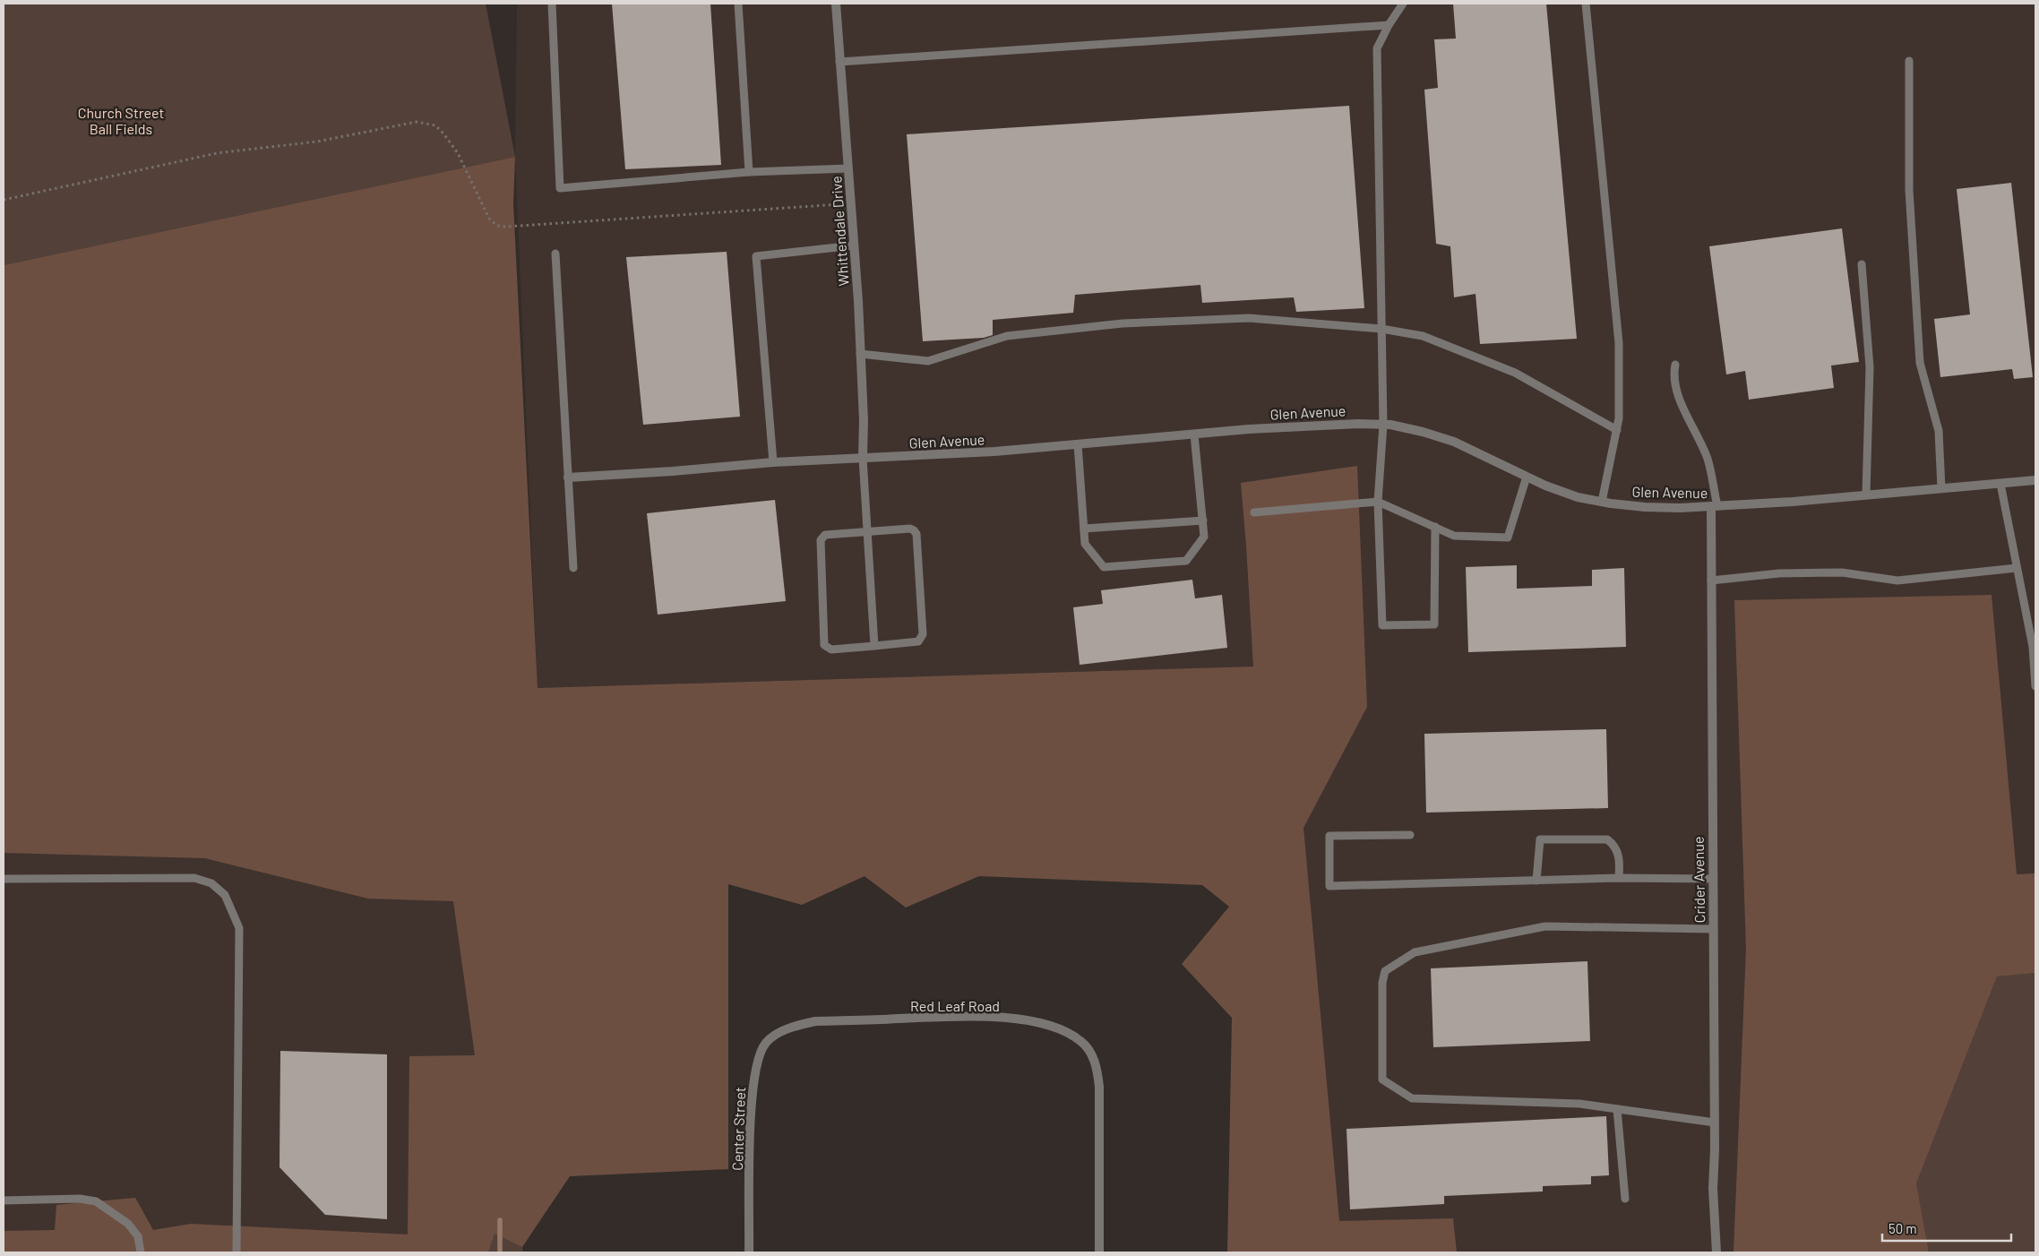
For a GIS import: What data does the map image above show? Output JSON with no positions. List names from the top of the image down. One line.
{"streets":{"street":["Whittendale Drive","Glen Avenue","Crider Avenue","Red Leaf Road","Center Street"]},"crossings":[["Whittendale Drive","Glen Avenue"],["Glen Avenue","Crider Avenue"],["Red Leaf Road","Center Street"]],"parks":["Church Street Ball Fields"],"scale_bar":"50 m"}
